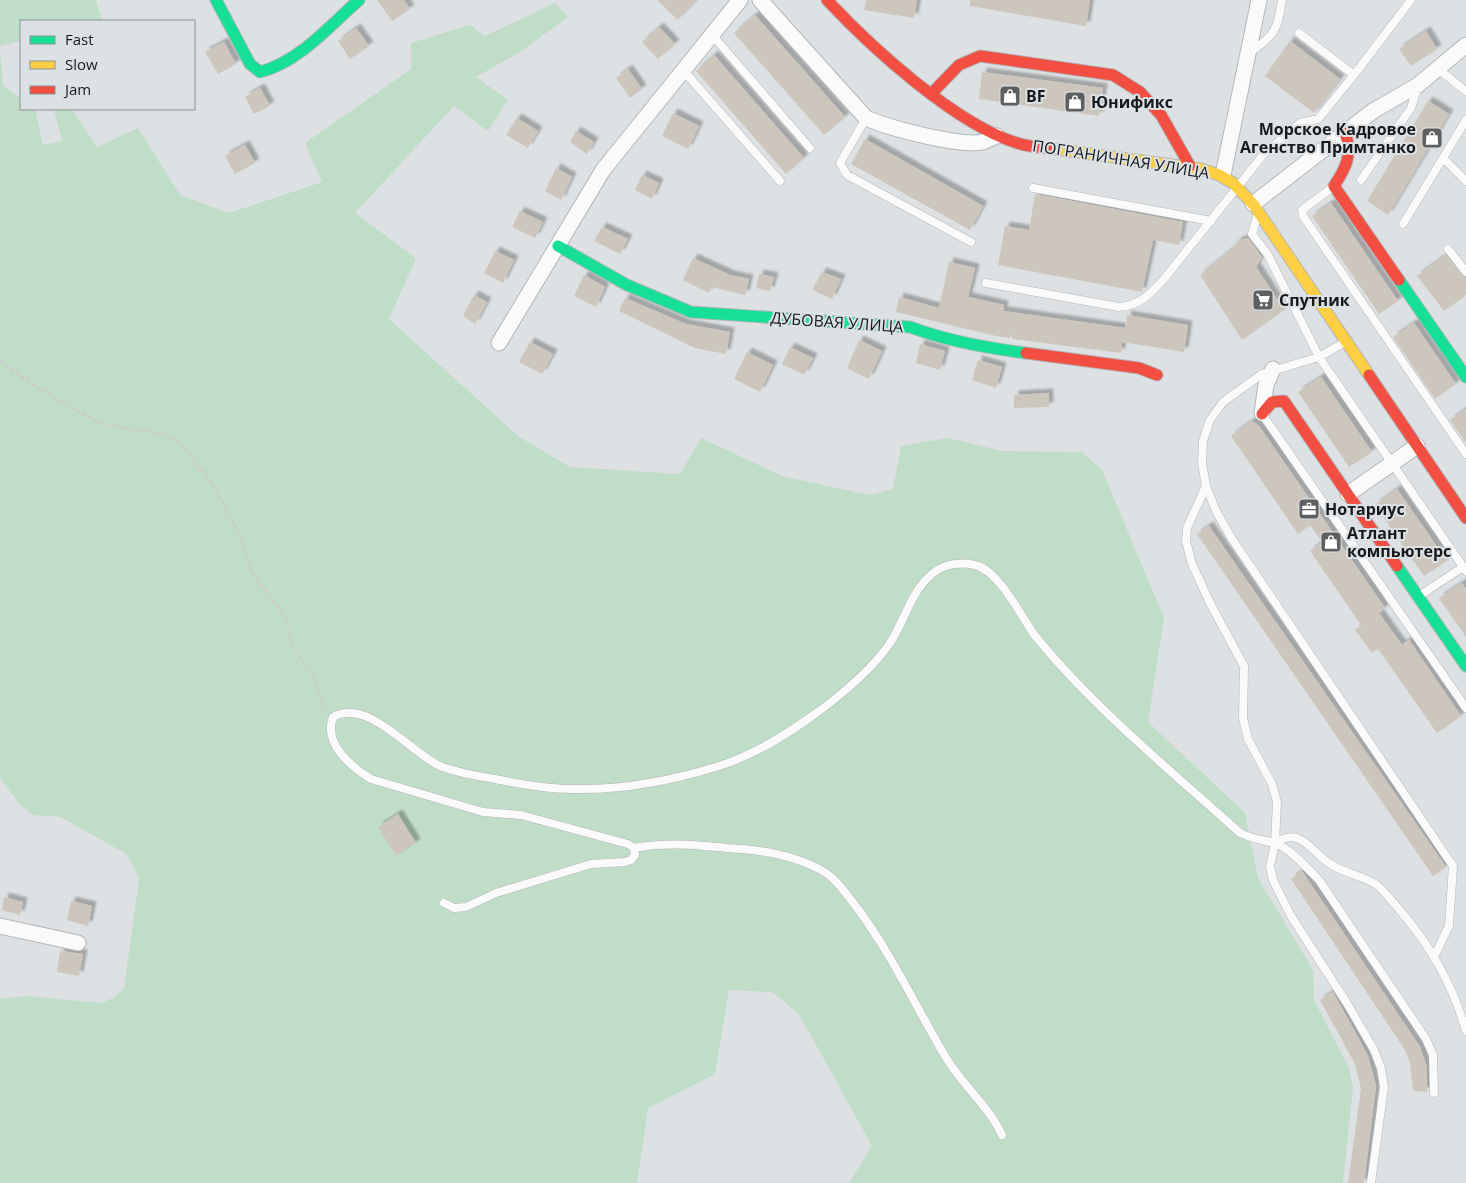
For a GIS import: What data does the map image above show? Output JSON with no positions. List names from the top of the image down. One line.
{"streets":{"street":["ПОГРАНИЧНАЯ УЛИЦА","ДУБОВАЯ УЛИЦА"]},"places":{"shop":["BF","Юнификс","Морское Кадровое Агенство Примтанко","Атлант компьютерс"],"supermarket":["Спутник"],"office":["Нотариус"]},"legend":["Fast","Slow","Jam"]}
